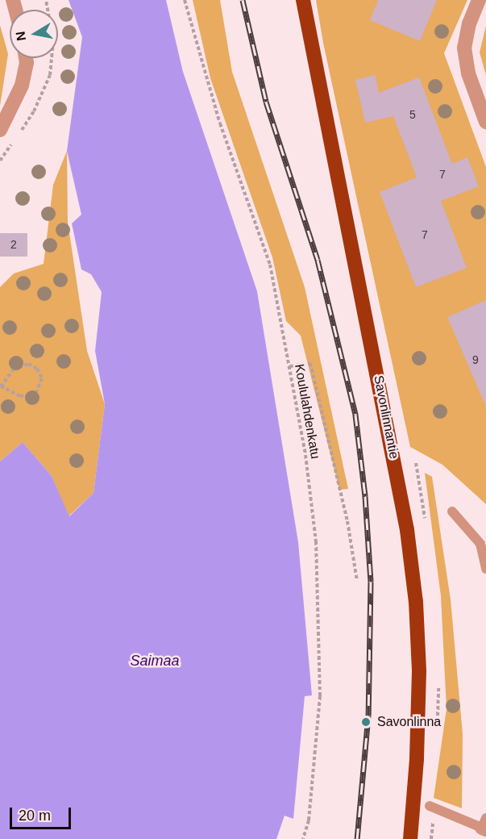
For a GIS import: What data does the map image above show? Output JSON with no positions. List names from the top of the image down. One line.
{"streets":{"highway":["Savonlinnantie"],"path":["Koululahdenkatu"]},"water":["Saimaa"],"places":["Savonlinna"],"house_numbers":["5","7","7","2","9"],"scale_bar":"20 m","north":"left"}
